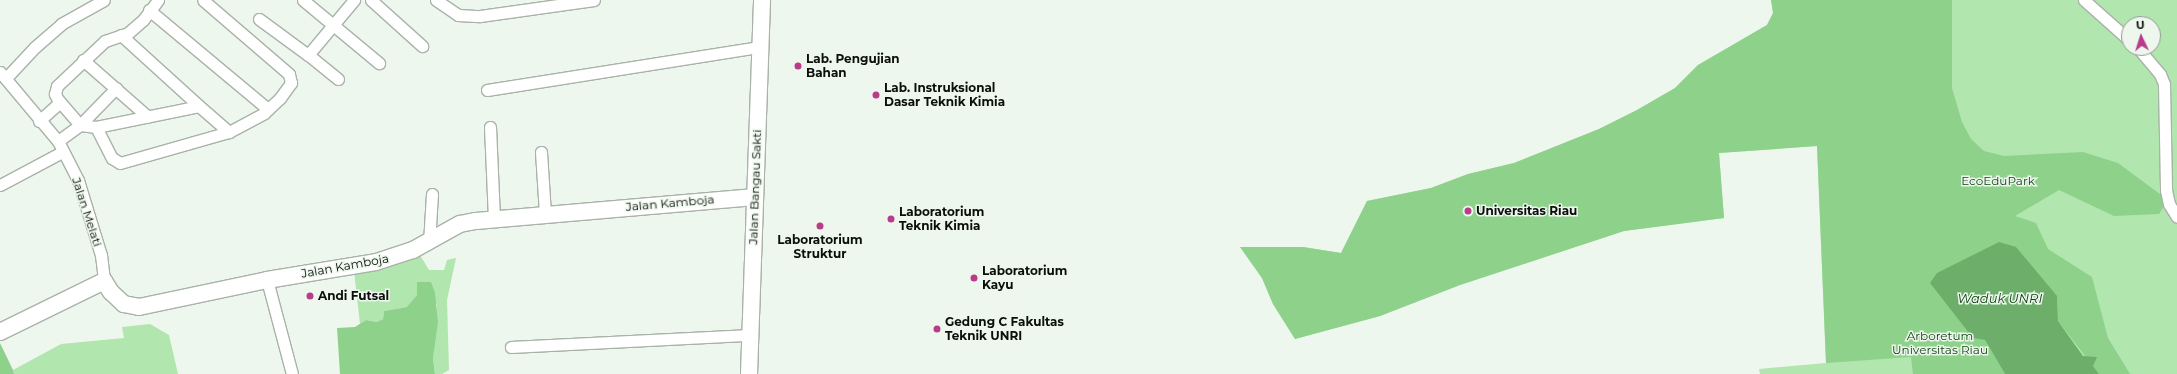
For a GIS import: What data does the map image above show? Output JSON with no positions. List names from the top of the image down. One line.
{"streets":{"street":["Jalan Bangau Sakti","Jalan Kamboja","Jalan Melati"]},"crossings":[["Jalan Bangau Sakti","Jalan Kamboja"],["Jalan Kamboja","Jalan Melati"]],"water":["Waduk UNRI"],"parks":["EcoEduPark","Arboretum Universitas Riau"],"places":["Lab. Pengujian Bahan","Lab. Instruksional Dasar Teknik Kimia","Universitas Riau","Laboratorium Teknik Kimia","Laboratorium Struktur","Laboratorium Kayu","Andi Futsal","Gedung C Fakultas Teknik UNRI"],"north":"top"}
